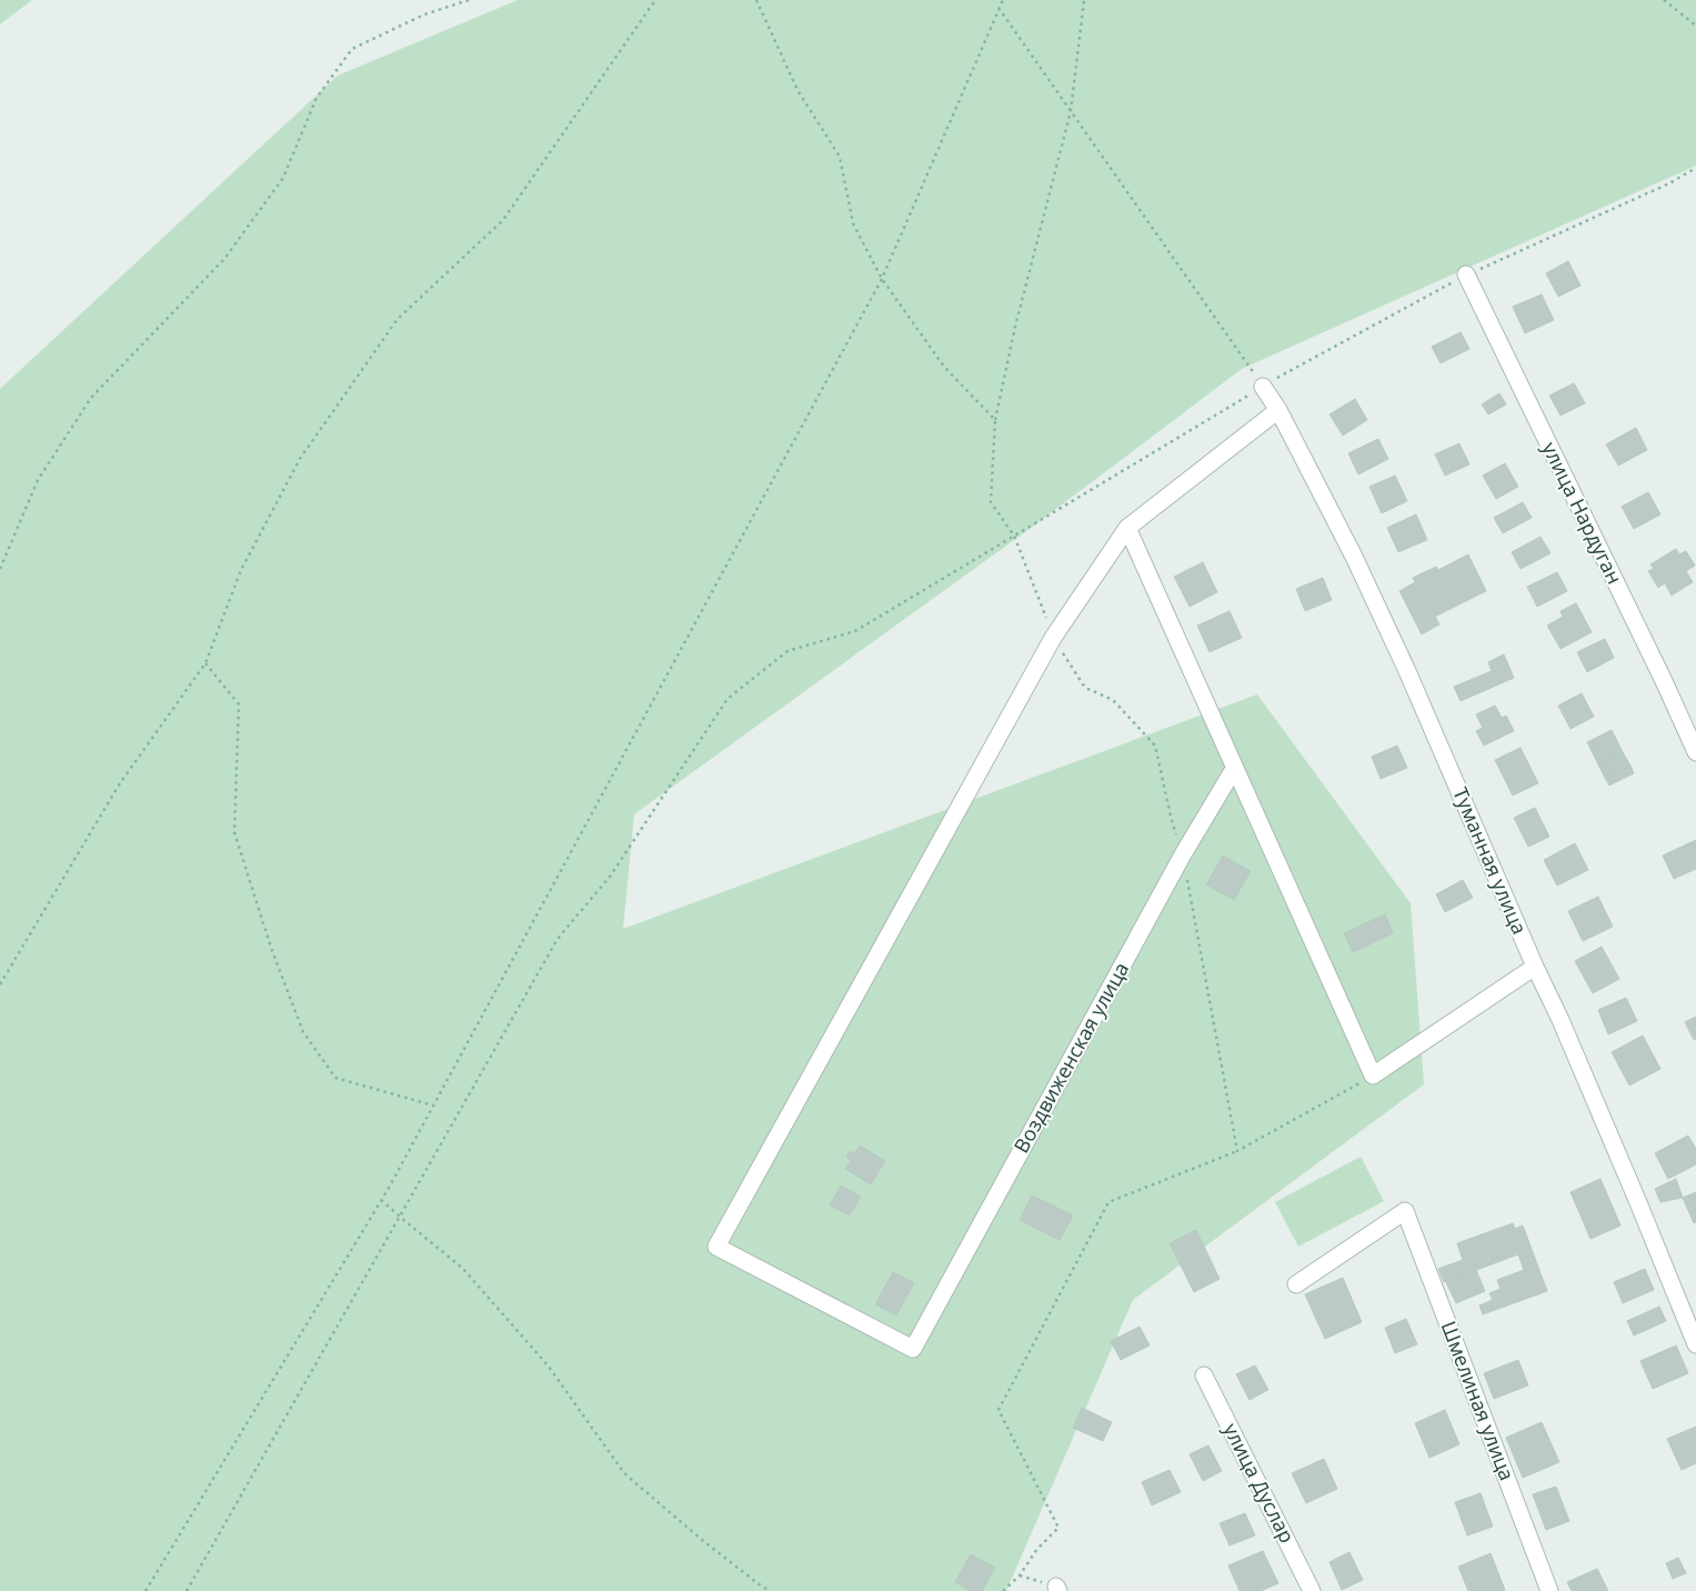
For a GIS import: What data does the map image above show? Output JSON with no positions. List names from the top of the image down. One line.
{"streets":{"street":["улица Нардуган","Туманная улица","Воздвиженская улица","Шмелиная улица","улица Дуслар"]}}
